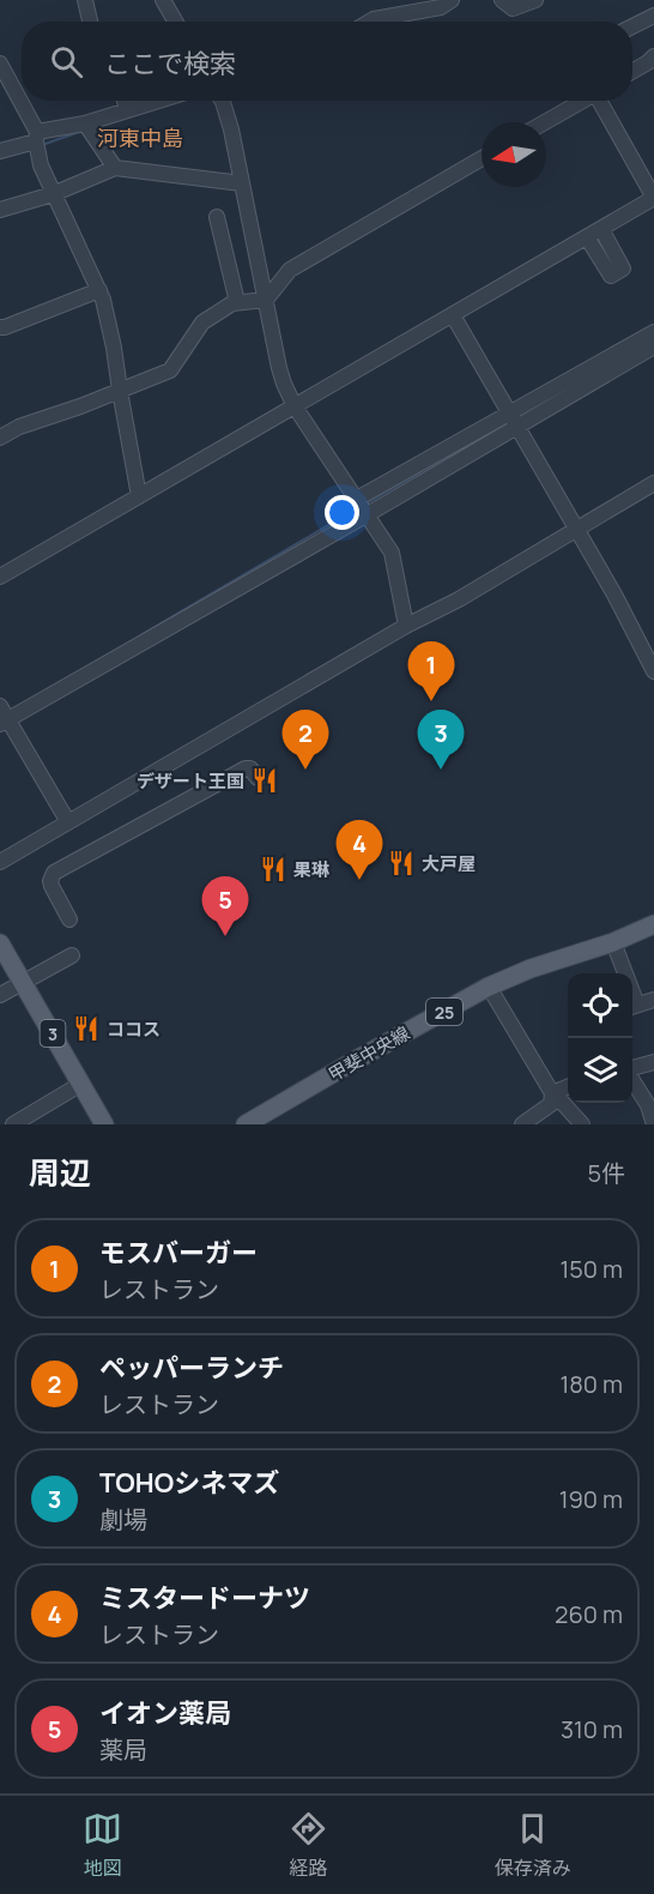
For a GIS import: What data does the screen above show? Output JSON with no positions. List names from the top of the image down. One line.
{"streets":{"main road":["25","3","甲斐中央線"]},"districts":["河東中島"],"places":{"restaurant":["デザート王国","大戸屋","果琳","ココス"]},"north":"left","page":{"search":"ここで検索","pins":["1","2","3","4","5"],"heading":["周辺","5件"],"list":[{"mark":"1","name":"モスバーガー","note":"レストラン","value":"150 m"},{"mark":"2","name":"ペッパーランチ","note":"レストラン","value":"180 m"},{"mark":"3","name":"TOHOシネマズ","note":"劇場","value":"190 m"},{"mark":"4","name":"ミスタードーナツ","note":"レストラン","value":"260 m"},{"mark":"5","name":"イオン薬局","note":"薬局","value":"310 m"}],"nav":["地図","経路","保存済み"]}}
